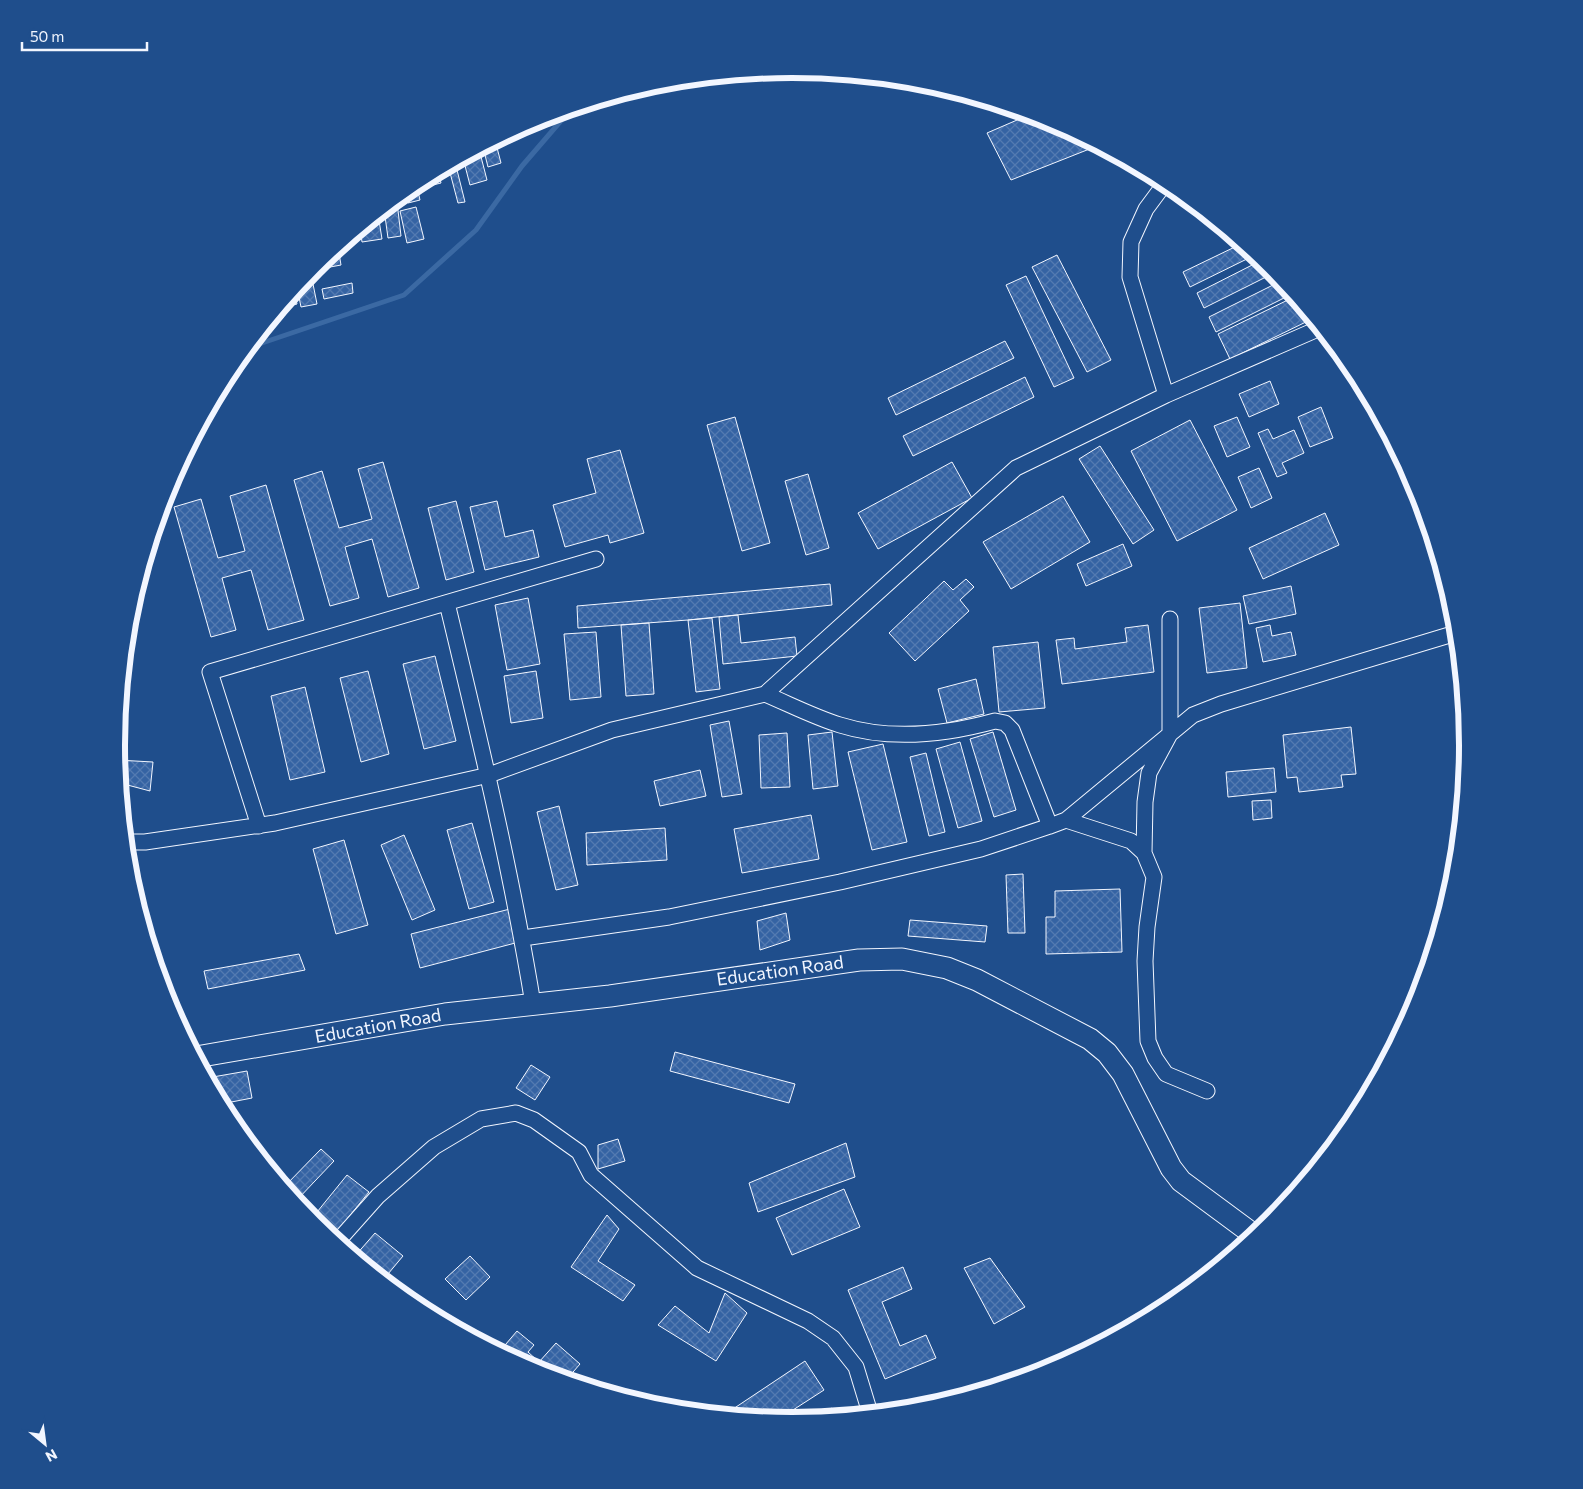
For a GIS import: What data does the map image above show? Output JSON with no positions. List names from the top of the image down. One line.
{"streets":{"street":["Education Road"]},"scale_bar":"50 m","north":"bottom right"}
